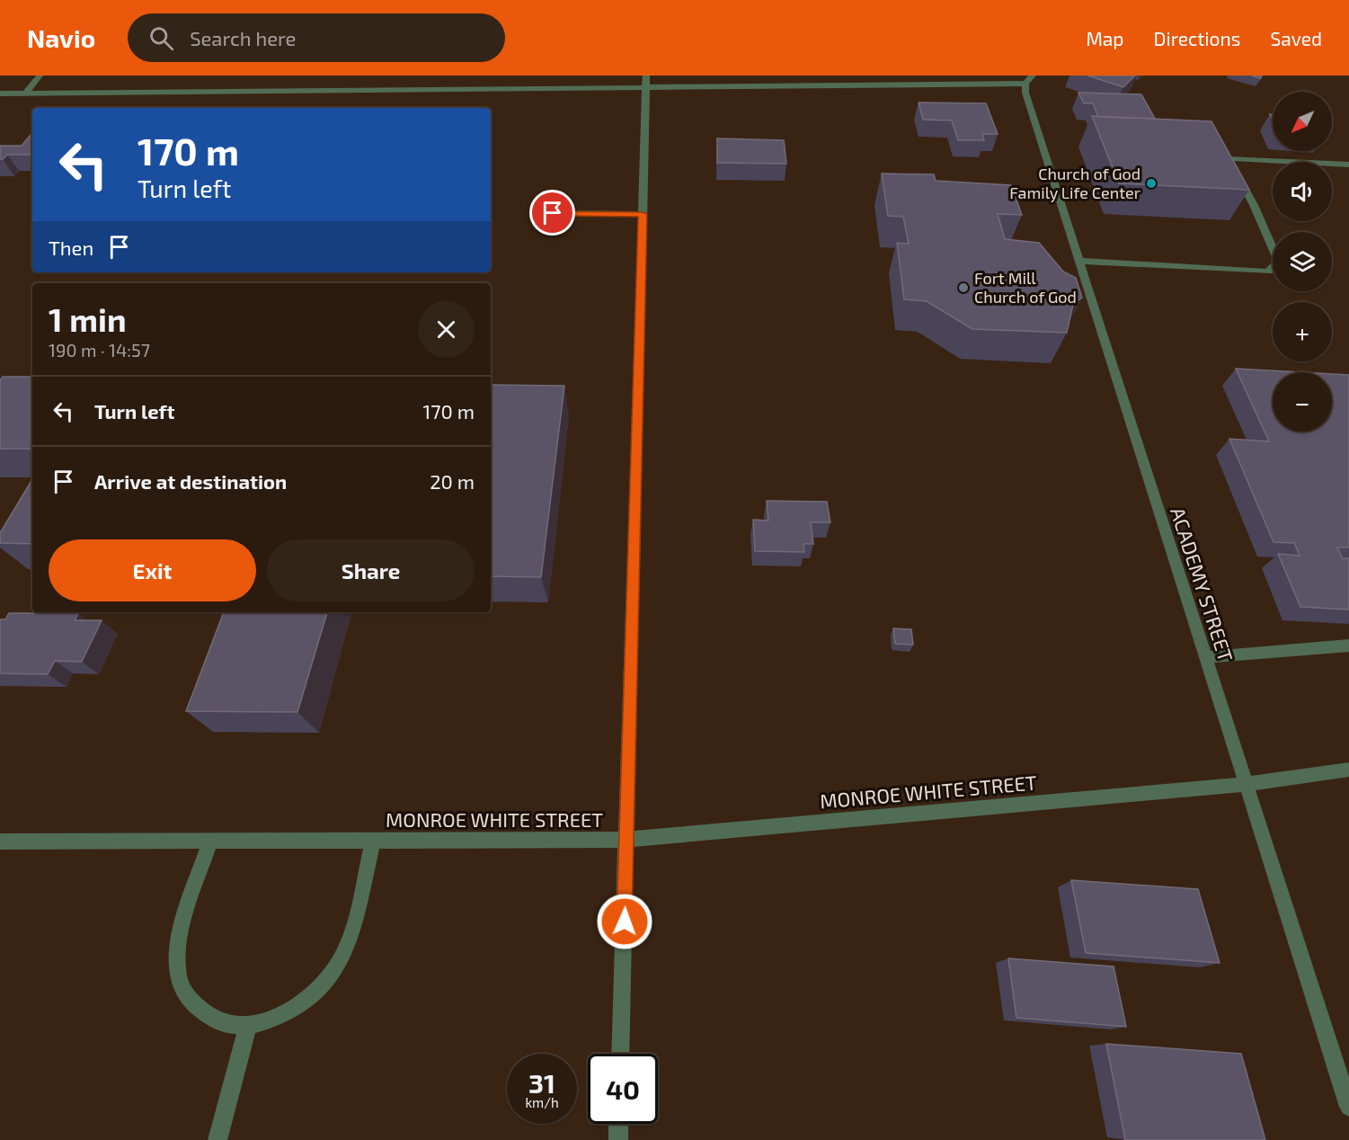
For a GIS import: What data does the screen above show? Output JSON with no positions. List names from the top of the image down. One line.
{"streets":{"street":["ACADEMY STREET","MONROE WHITE STREET"]},"crossings":[["ACADEMY STREET","MONROE WHITE STREET"]],"places":["Church of God Family Life Center","Fort Mill Church of God"],"north":"bottom left","page":{"header":"Navio","search":"Search here","nav":["Map","Directions","Saved"],"map_buttons":["+","−"],"turn":["170 m","Turn left"],"then":"Then","heading":["1 min","190 m · 14:57"],"list":[{"name":"Turn left","value":"170 m"},{"name":"Arrive at destination","value":"20 m"}],"buttons":["Exit","Share"],"speed":"31 km/h","limit":"40"}}
